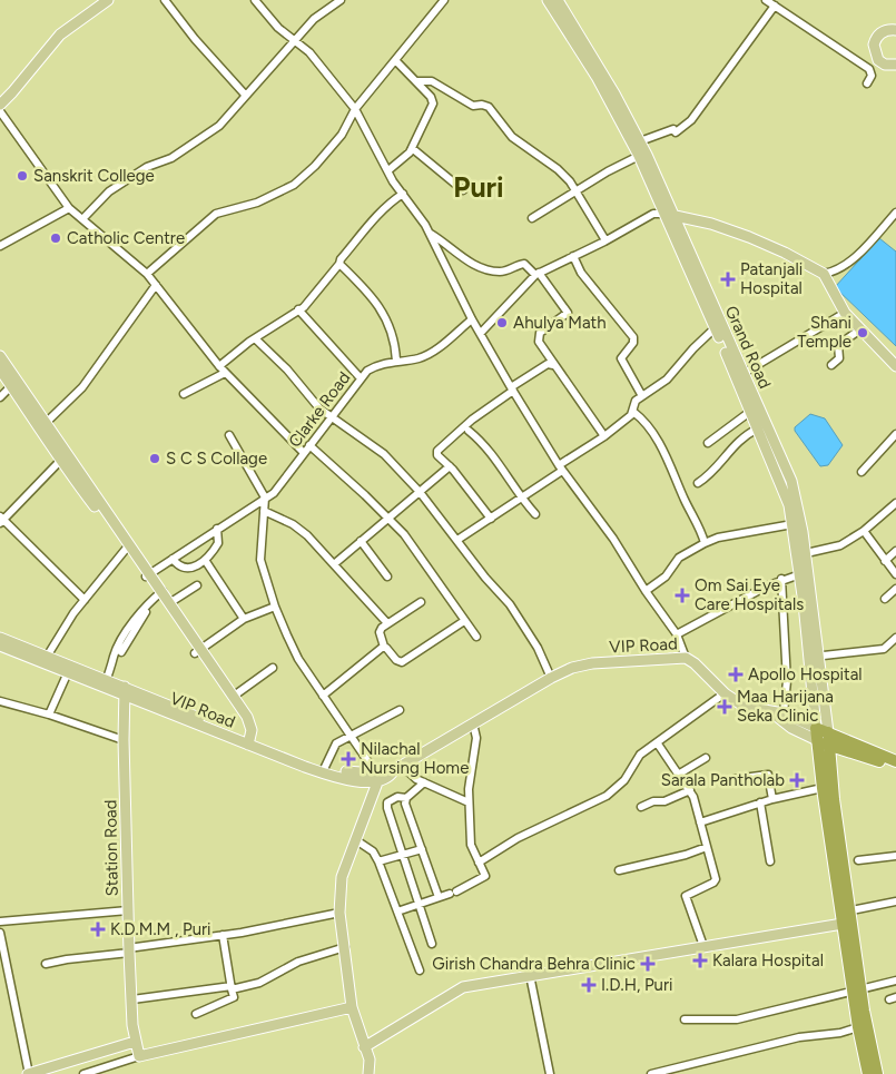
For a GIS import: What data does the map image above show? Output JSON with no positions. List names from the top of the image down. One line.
{"streets":{"main road":["Grand Road","VIP Road","Station Road"],"street":["Clarke Road"]},"crossings":[["Grand Road","VIP Road"],["VIP Road","Station Road"]],"districts":["Puri"],"places":{"other":["Sanskrit College","Catholic Centre","Ahulya Math","Shani Temple","S C S Collage"],"health":["Patanjali Hospital","Om Sai Eye Care Hospitals","Apollo Hospital","Maa Harijana Seka Clinic","Nilachal Nursing Home","Sarala Pantholab","K.D.M.M , Puri","Kalara Hospital","Girish Chandra Behra Clinic","I.D.H, Puri"]}}
